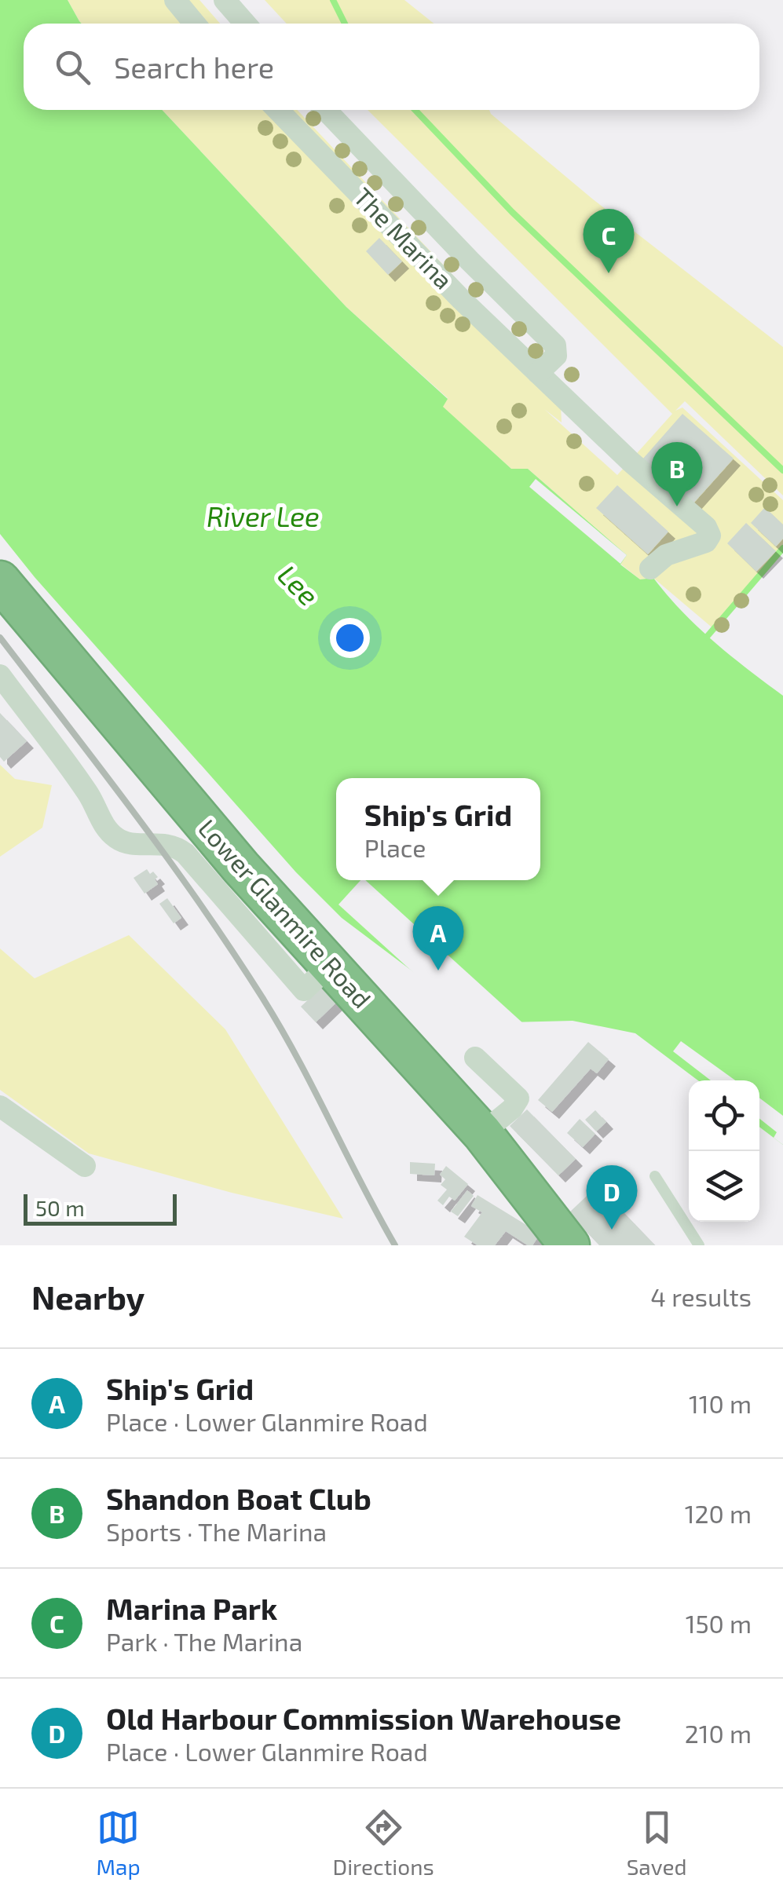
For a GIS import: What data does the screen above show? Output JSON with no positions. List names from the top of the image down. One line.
{"streets":{"highway":["Lower Glanmire Road"],"street":["The Marina"]},"water":["River Lee","Lee"],"scale_bar":"50 m","page":{"search":"Search here","pins":["C","B","A","D"],"popup":["Ship's Grid","Place"],"scale":"50 m","heading":["Nearby","4 results"],"list":[{"mark":"A","name":"Ship's Grid","note":"Place · Lower Glanmire Road","value":"110 m"},{"mark":"B","name":"Shandon Boat Club","note":"Sports · The Marina","value":"120 m"},{"mark":"C","name":"Marina Park","note":"Park · The Marina","value":"150 m"},{"mark":"D","name":"Old Harbour Commission Warehouse","note":"Place · Lower Glanmire Road","value":"210 m"}],"nav":["Map","Directions","Saved"]}}
